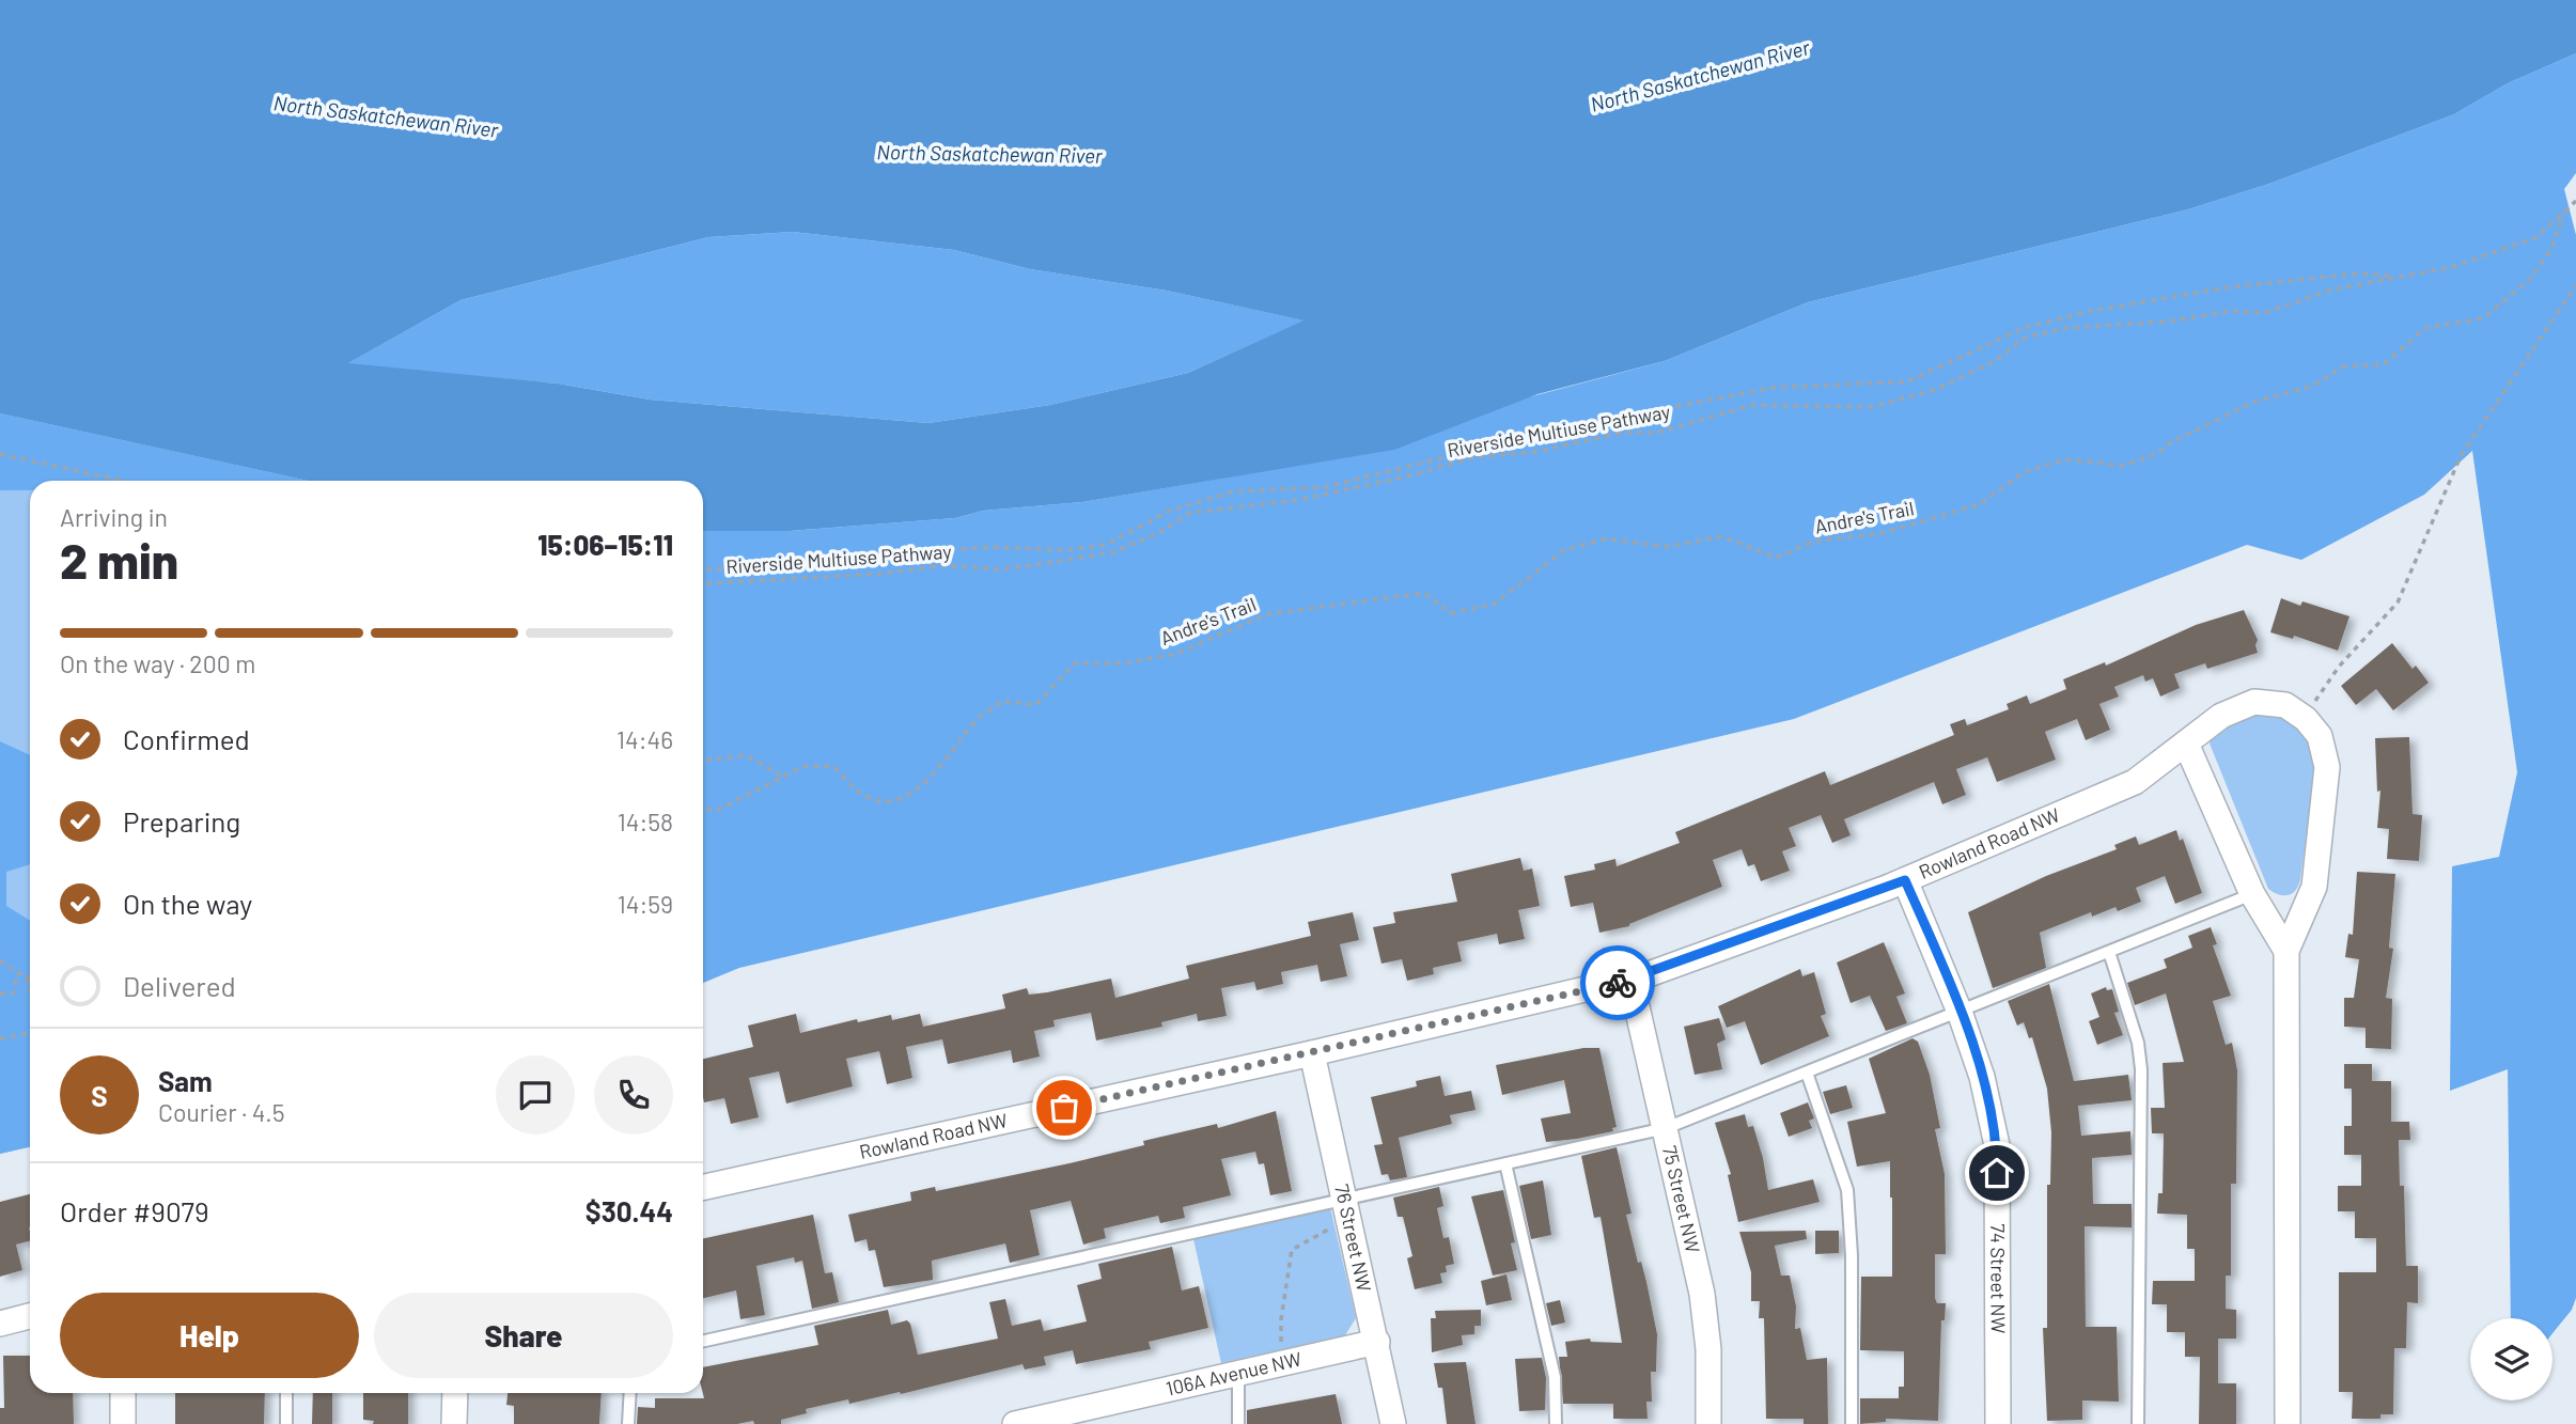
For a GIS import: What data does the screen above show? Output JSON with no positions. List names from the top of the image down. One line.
{"streets":{"street":["Rowland Road NW","75 Street NW","76 Street NW","74 Street NW","106A Avenue NW"],"path":["Riverside Multiuse Pathway","Andre's Trail"]},"crossings":[["Riverside Multiuse Pathway","Andre's Trail"],["Rowland Road NW","75 Street NW"],["Rowland Road NW","76 Street NW"],["Rowland Road NW","74 Street NW"],["76 Street NW","106A Avenue NW"]],"water":["North Saskatchewan River"],"page":{"heading":["2 min","Arriving in","15:06–15:11"],"panel":["Sam","Courier · 4.5","Order #9079","$30.44"],"bar":"On the way · 200 m","list":[["Confirmed","14:46"],["Preparing","14:58"],["On the way","14:59"],"Delivered"],"round":"S","buttons":["Help","Share"]}}
